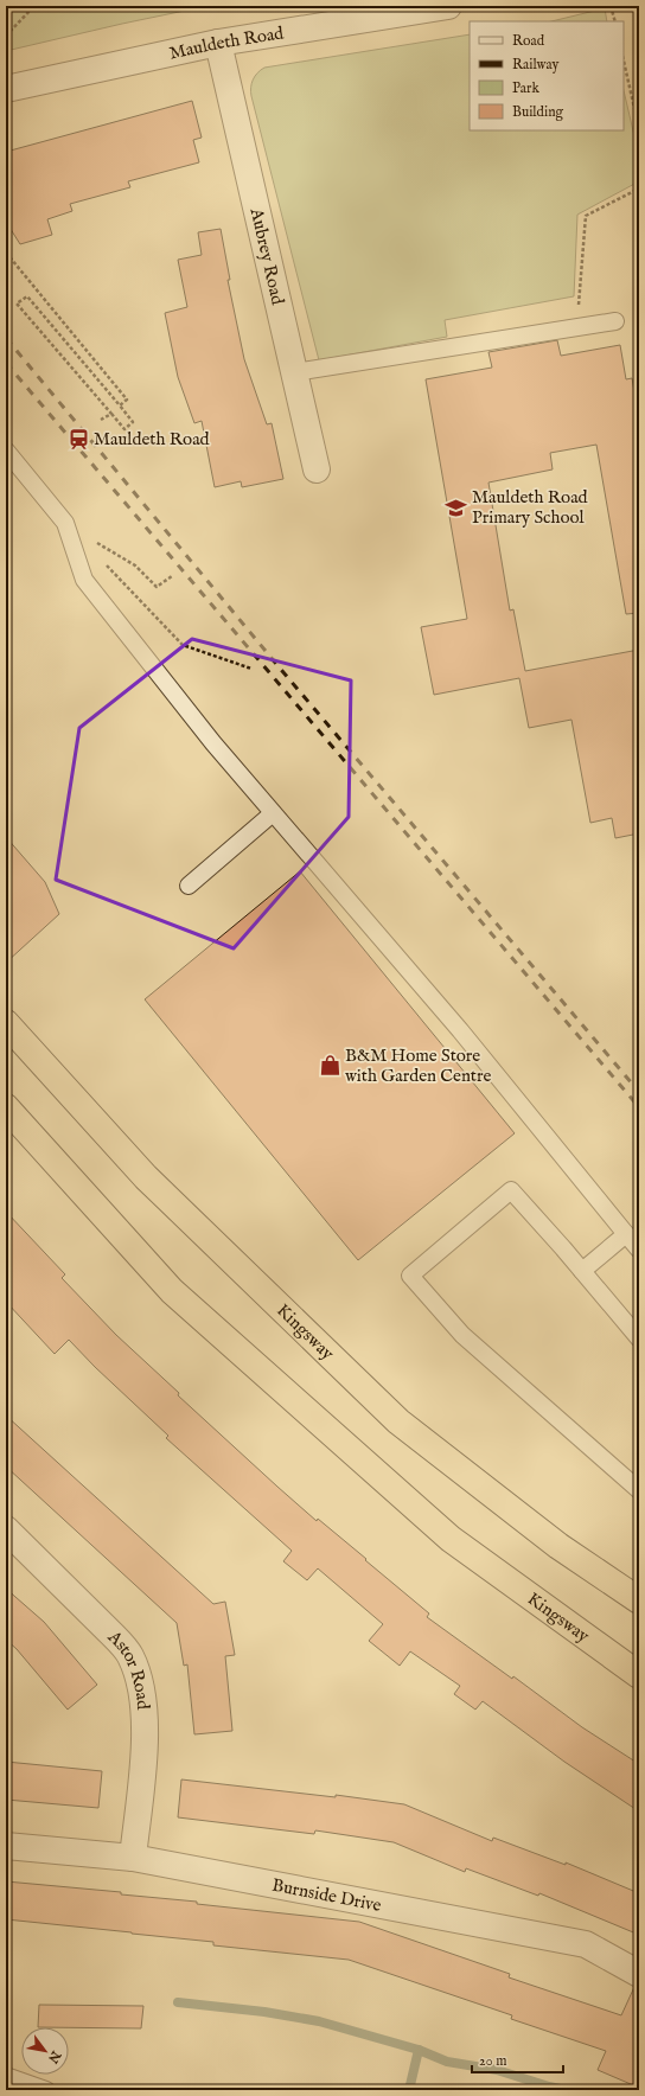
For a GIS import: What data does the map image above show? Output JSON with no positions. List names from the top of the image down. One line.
{"streets":{"highway":["Kingsway"],"street":["Mauldeth Road","Aubrey Road","Astor Road","Burnside Drive"]},"crossings":[["Mauldeth Road","Aubrey Road"],["Astor Road","Burnside Drive"]],"places":{"station":["Mauldeth Road"],"school or university":["Mauldeth Road Primary School"],"shop":["B&M Home Store with Garden Centre"]},"legend":["Road","Railway","Park","Building"],"scale_bar":"20 m","north":"bottom right"}
